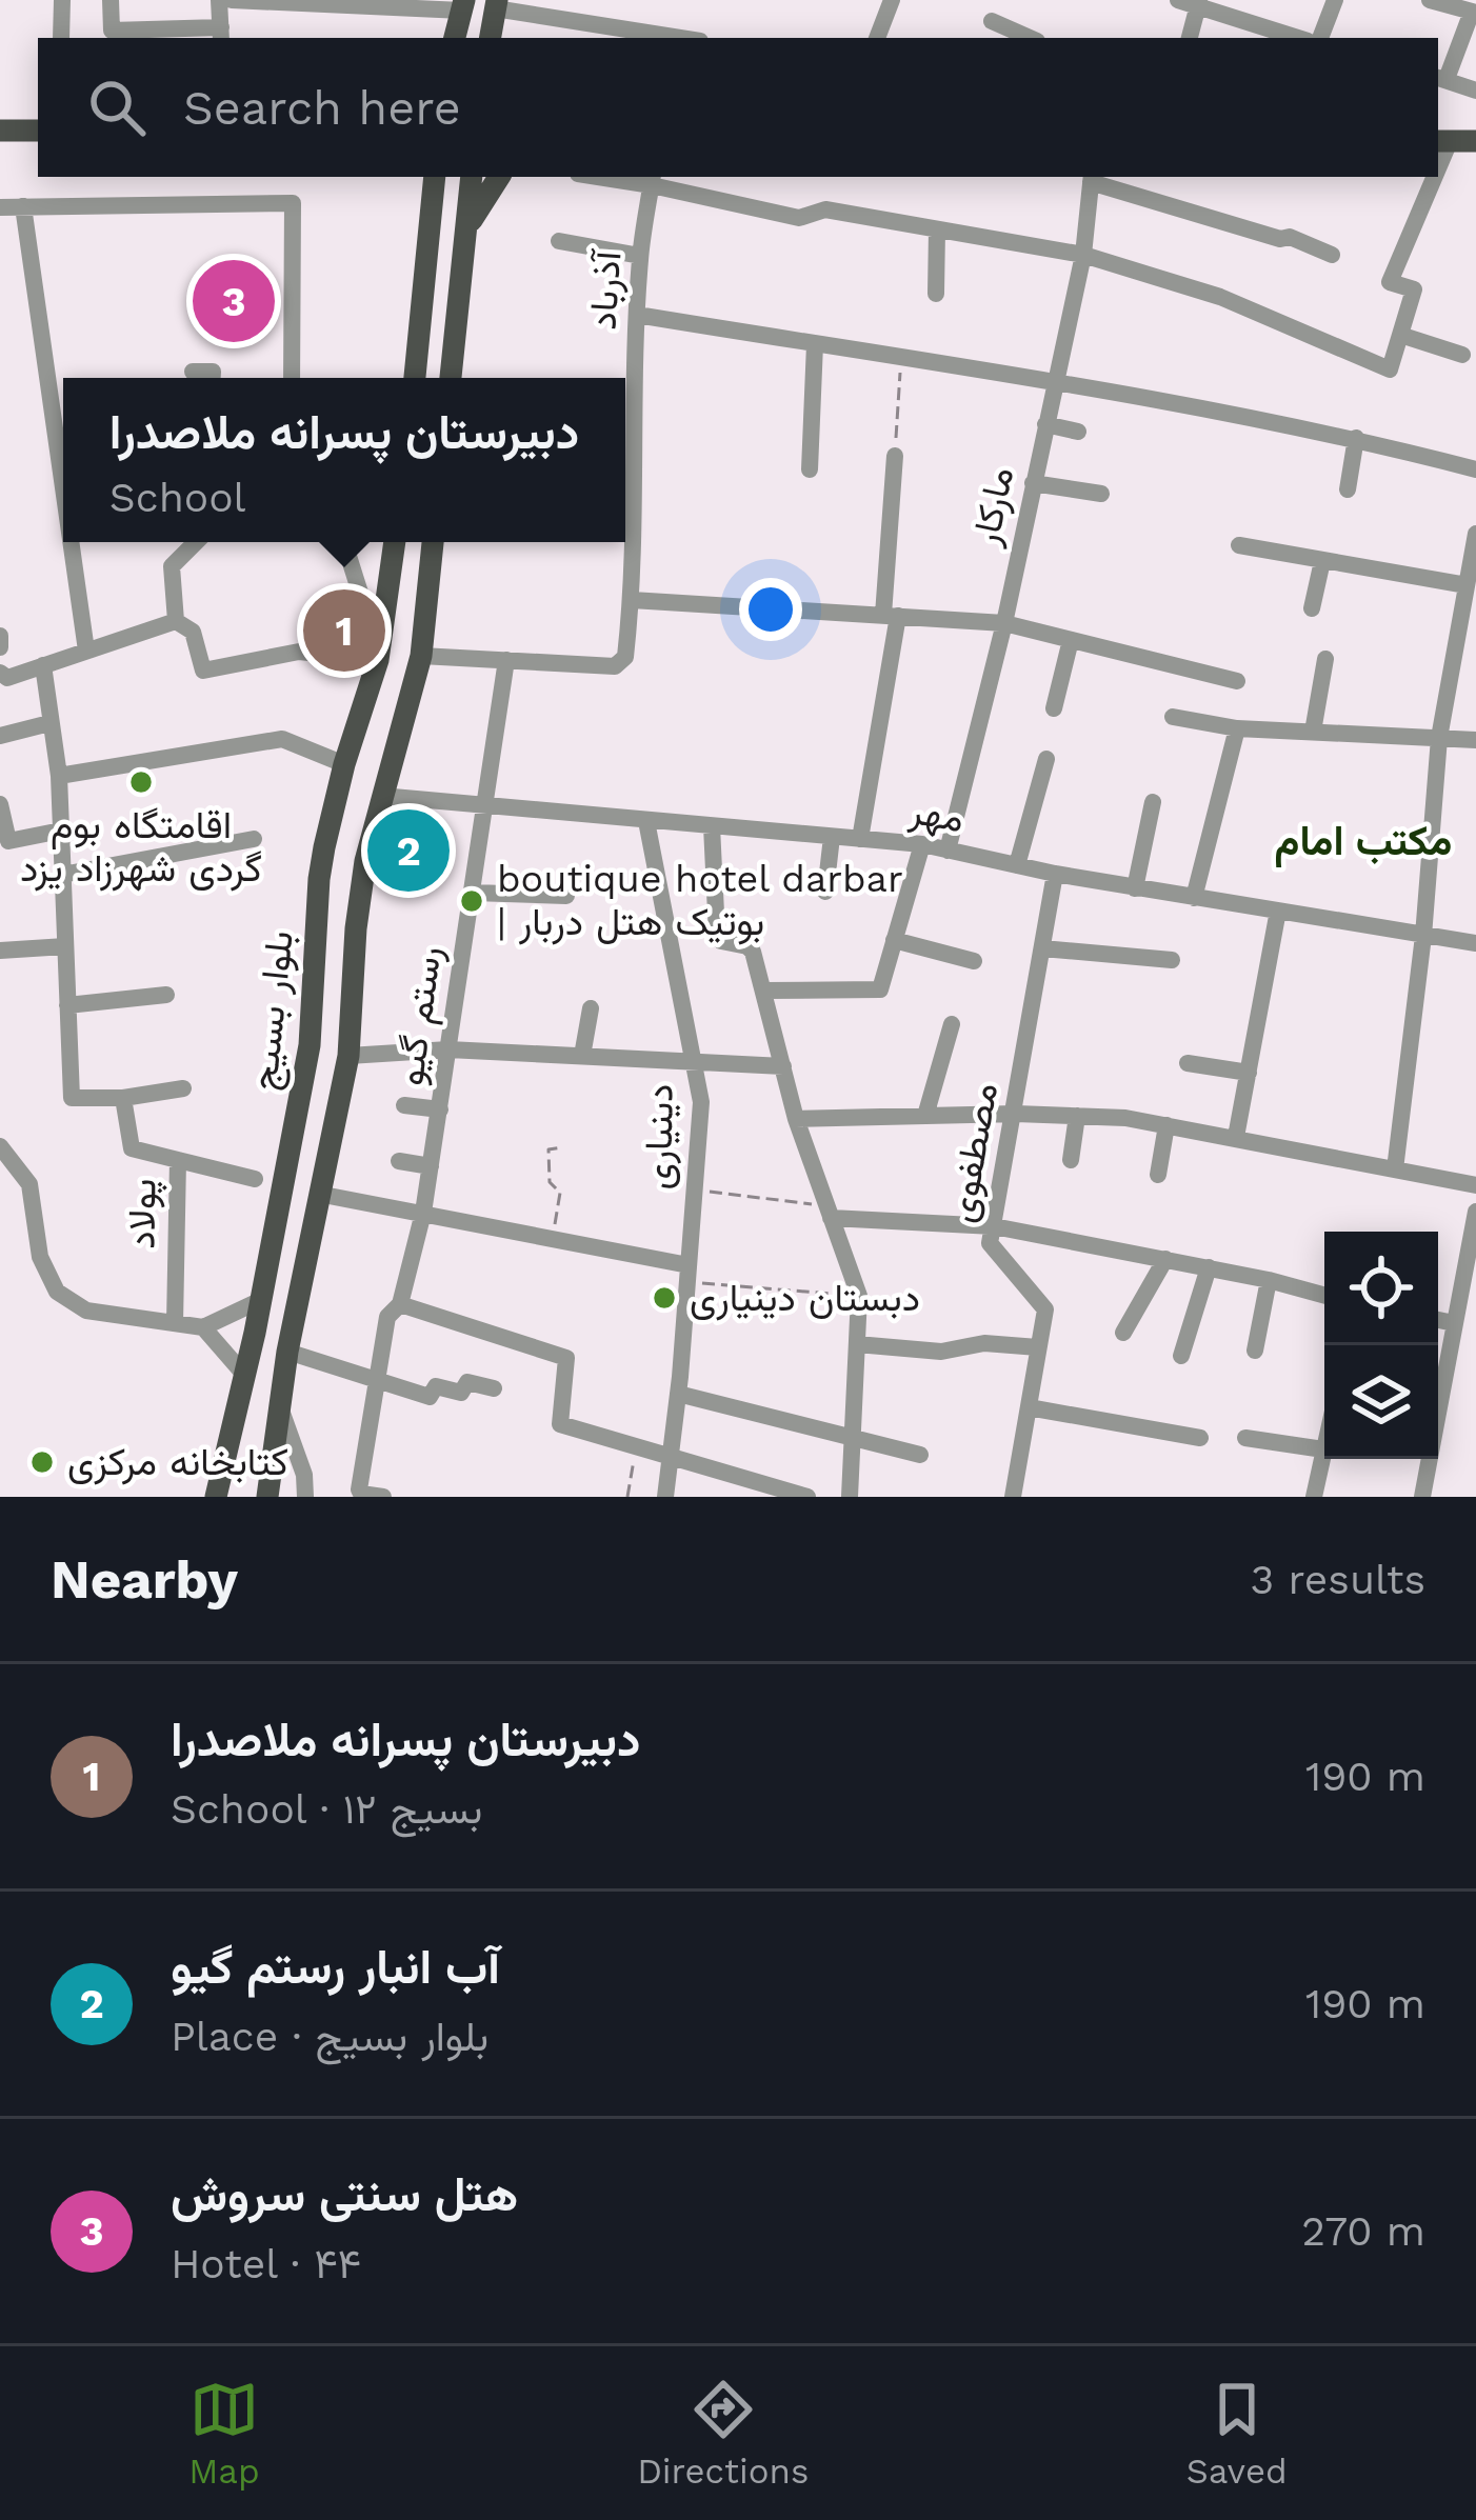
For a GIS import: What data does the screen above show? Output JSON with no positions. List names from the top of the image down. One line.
{"streets":{"main road":["بلوار بسیج"],"street":["آذرباد","مارکار","مهر","رستم گیو","دینیاری","مصطفوی","پولاد"]},"crossings":[["آذرباد","بلوار بسیج"],["آذرباد","رستم گیو"],["مارکار","مهر"],["مهر","بلوار بسیج"],["مهر","رستم گیو"],["مهر","دینیاری"],["مهر","مصطفوی"]],"districts":["مکتب امام"],"places":["اقامتگاه بوم گردی شهرزاد یزد","boutique hotel darbar | بوتیک هتل دربار","دبستان دینیاری","کتابخانه مرکزی"],"page":{"search":"Search here","pins":["3","1","2"],"popup":["دبیرستان پسرانه ملاصدرا","School"],"heading":["Nearby","3 results"],"list":[{"mark":"1","name":"دبیرستان پسرانه ملاصدرا","note":"School · بسیج ۱۲","value":"190 m"},{"mark":"2","name":"آب انبار رستم گیو","note":"Place · بلوار بسیج","value":"190 m"},{"mark":"3","name":"هتل سنتی سروش","note":"Hotel · ۴۴","value":"270 m"}],"nav":["Map","Directions","Saved"]}}
